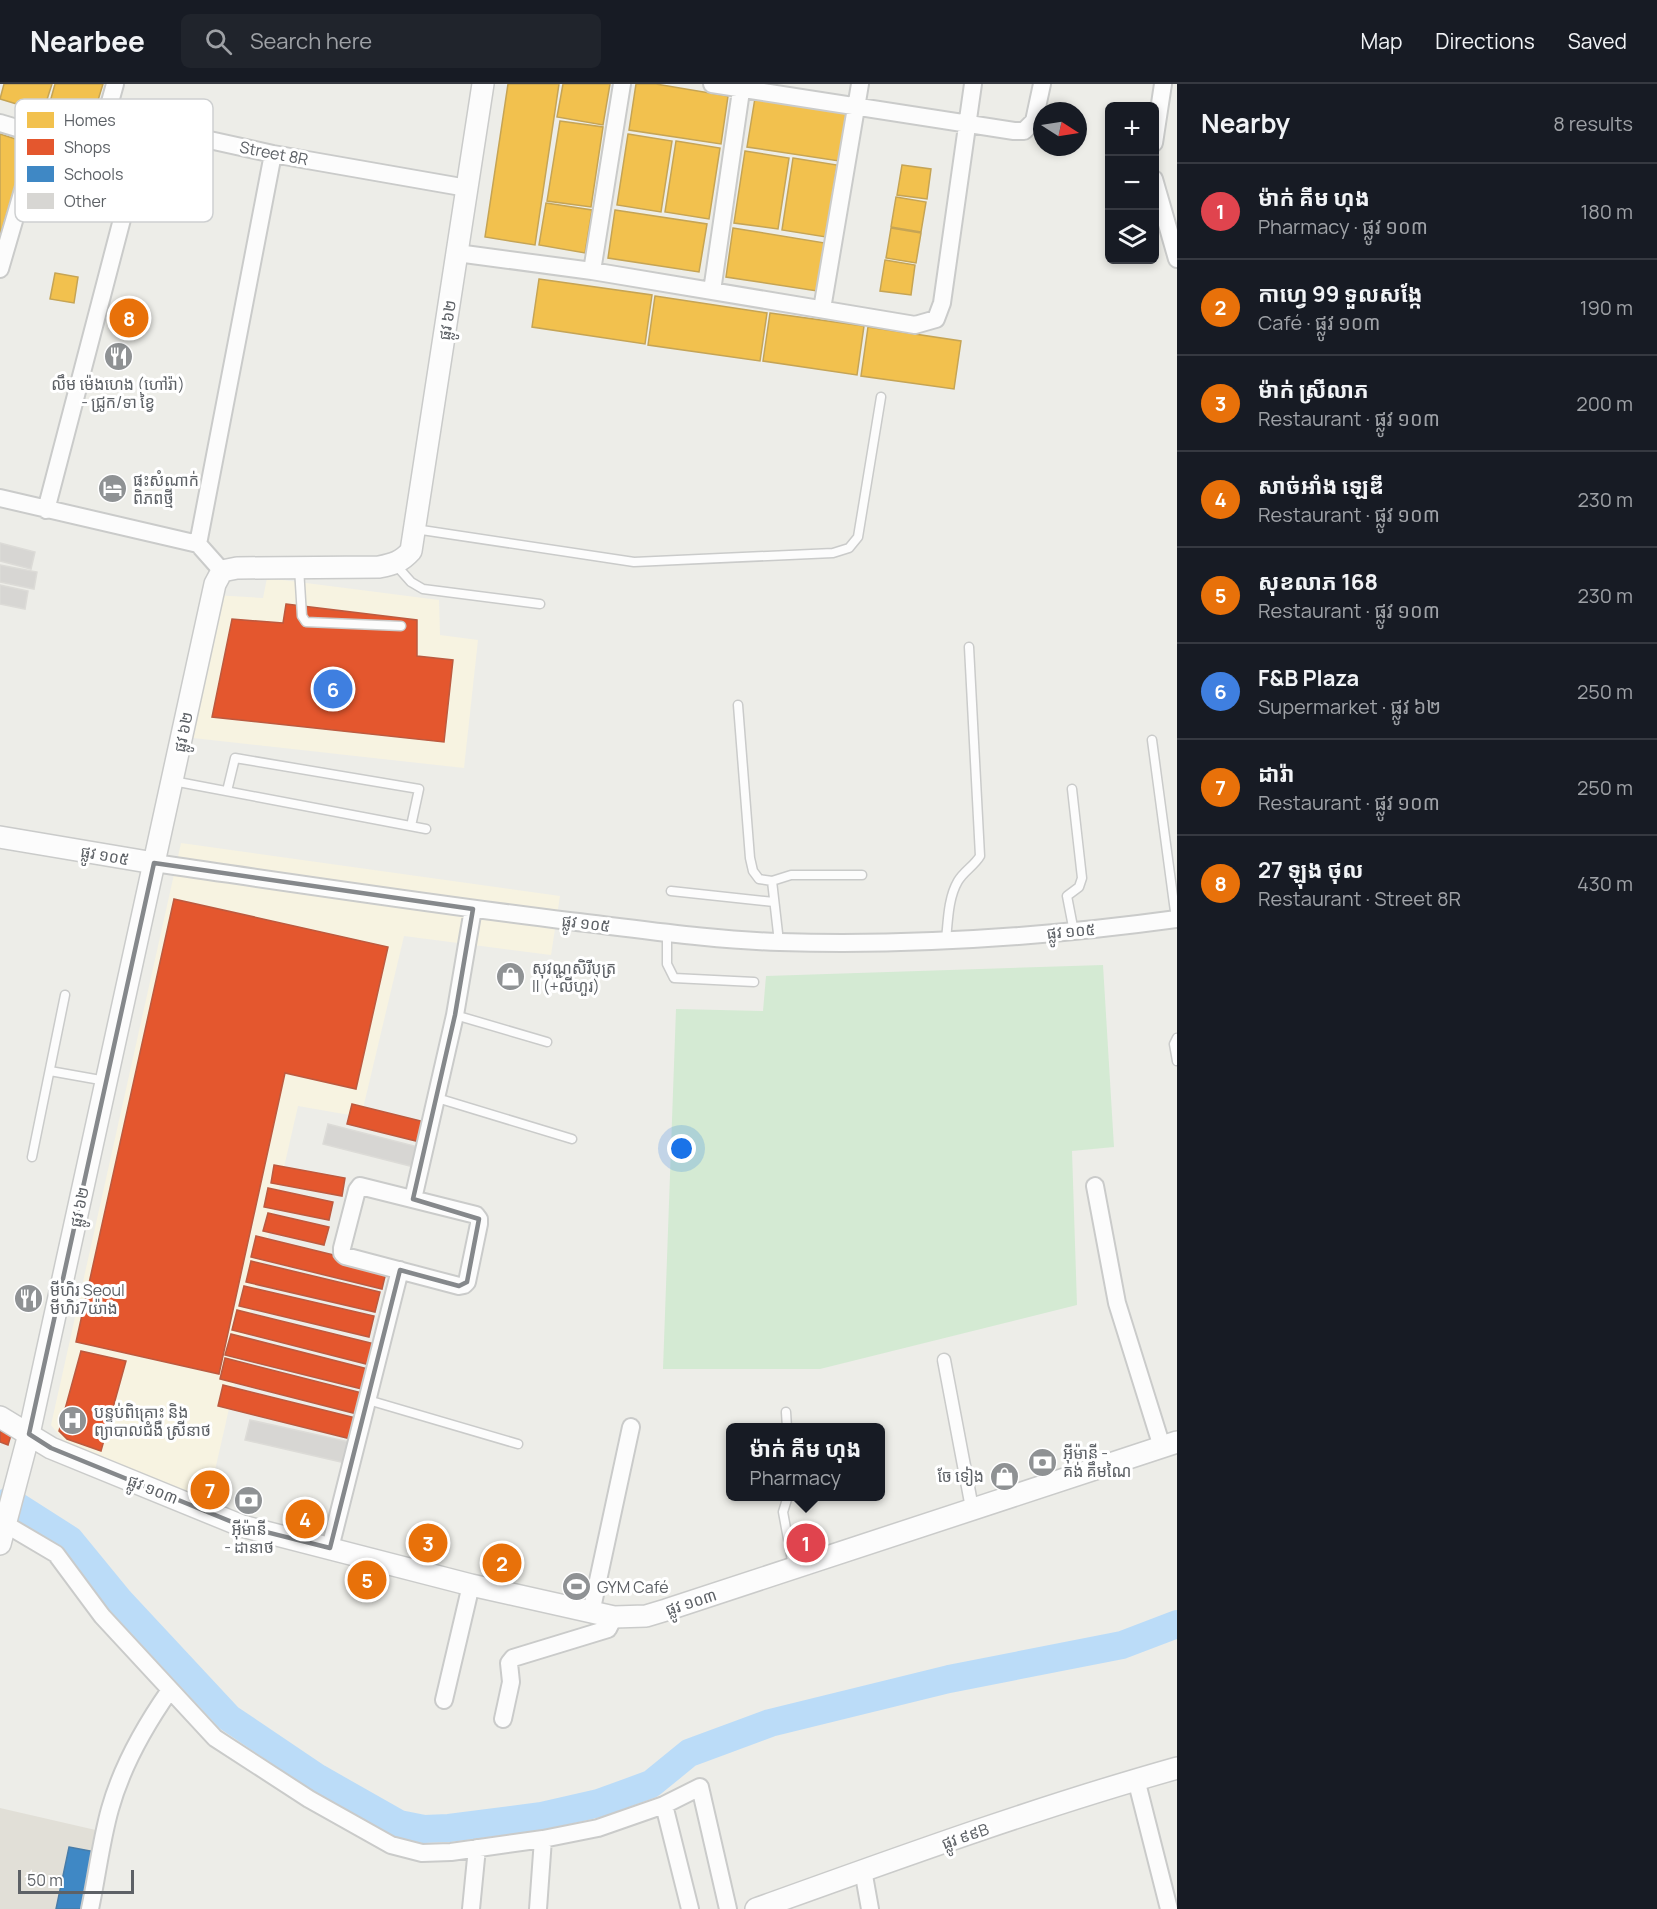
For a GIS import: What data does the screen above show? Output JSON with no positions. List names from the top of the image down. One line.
{"streets":{"street":["Street 8R","ផ្លូវ ៦២","ផ្លូវ ១០៥","ផ្លូវ ១០៣","ផ្លូវ ៩៩B"]},"crossings":[["Street 8R","ផ្លូវ ៦២"],["ផ្លូវ ៦២","ផ្លូវ ១០៥"],["ផ្លូវ ៦២","ផ្លូវ ១០៣"]],"places":{"restaurant":["លឹម ម៉េងហេង (ហៅរ៉ា) - ជ្រូក/ទា ខ្វៃ","មីហិរ Seoul មីហិរ7យ៉ាង"],"hotel":["ផ្ទះសំណាក់ ពិភពថ្មី"],"shop":["សុវណ្ណសិរីបុត្រ II (+លីហួរ)","ចែ ទៀង"],"hospital":["បន្ទប់ពិគ្រោះ និង ព្យាបាលជំងឺ ស្រីនាថ"],"bank":["អ៊ីម៉ានី - គង់ គឹមណៃ","អ៊ីម៉ានី - ដានាថ"],"sports":["GYM Café"]},"legend":["Homes","Shops","Schools","Other"],"scale_bar":"50 m","north":"right","page":{"header":"Nearbee","search":"Search here","nav":["Map","Directions","Saved"],"heading":["Nearby","8 results"],"map_buttons":["+","−"],"list":[{"mark":"1","name":"ម៉ាក់ គីម ហុង","note":"Pharmacy · ផ្លូវ ១០៣","value":"180 m"},{"mark":"2","name":"កាហ្វេ 99 ទួលសង្កែ","note":"Café · ផ្លូវ ១០៣","value":"190 m"},{"mark":"3","name":"ម៉ាក់ ស្រីលាភ","note":"Restaurant · ផ្លូវ ១០៣","value":"200 m"},{"mark":"4","name":"សាច់អាំង ឡេឌី","note":"Restaurant · ផ្លូវ ១០៣","value":"230 m"},{"mark":"5","name":"សុខលាភ 168","note":"Restaurant · ផ្លូវ ១០៣","value":"230 m"},{"mark":"6","name":"F&B Plaza","note":"Supermarket · ផ្លូវ ៦២","value":"250 m"},{"mark":"7","name":"ដារ៉ា","note":"Restaurant · ផ្លូវ ១០៣","value":"250 m"},{"mark":"8","name":"27 ឡុង ថុល","note":"Restaurant · Street 8R","value":"430 m"}],"pins":["8","6","7","4","1","3","2","5"],"popup":["ម៉ាក់ គីម ហុង","Pharmacy"],"scale":"50 m"}}
